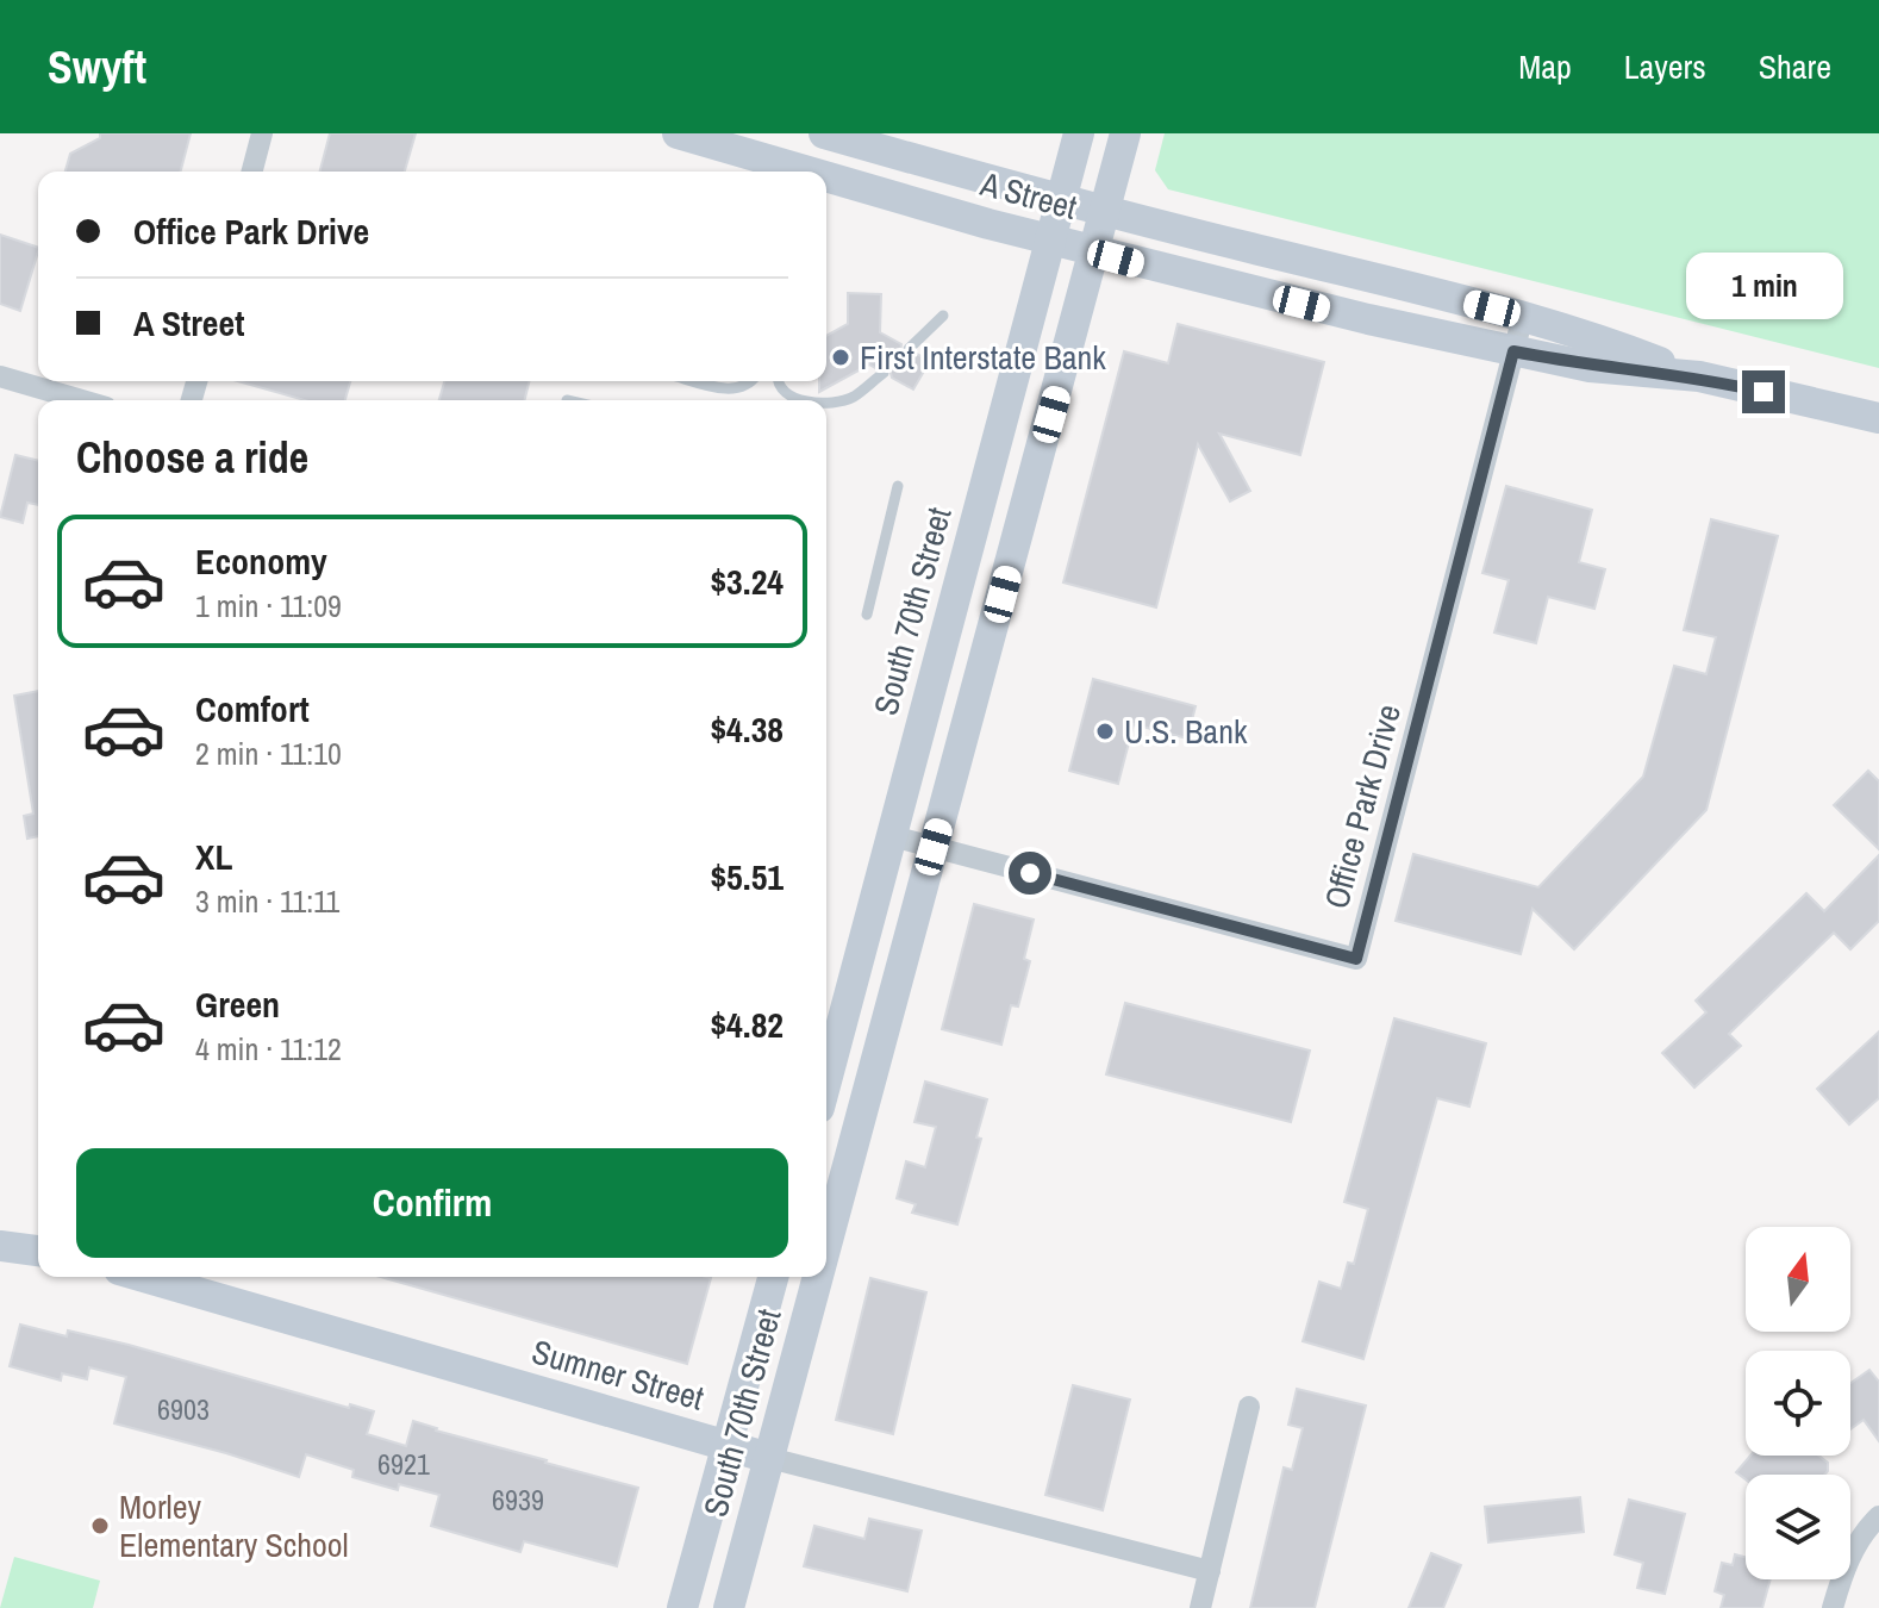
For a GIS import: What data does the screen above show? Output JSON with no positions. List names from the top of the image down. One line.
{"streets":{"main road":["A Street","South 70th Street","Sumner Street"],"street":["Office Park Drive"]},"crossings":[["A Street","South 70th Street"],["A Street","Office Park Drive"],["South 70th Street","Office Park Drive"],["South 70th Street","Sumner Street"]],"places":["First Interstate Bank","U.S. Bank","Morley Elementary School"],"house_numbers":["6903","6921","6939"],"north":"top","page":{"header":"Swyft","nav":["Map","Layers","Share"],"banner":["Office Park Drive","A Street"],"bubble":"1 min","heading":"Choose a ride","list":[{"name":"Economy","note":"1 min · 11:09","value":"$3.24"},{"name":"Comfort","note":"2 min · 11:10","value":"$4.38"},{"name":"XL","note":"3 min · 11:11","value":"$5.51"},{"name":"Green","note":"4 min · 11:12","value":"$4.82"}],"buttons":"Confirm"}}
